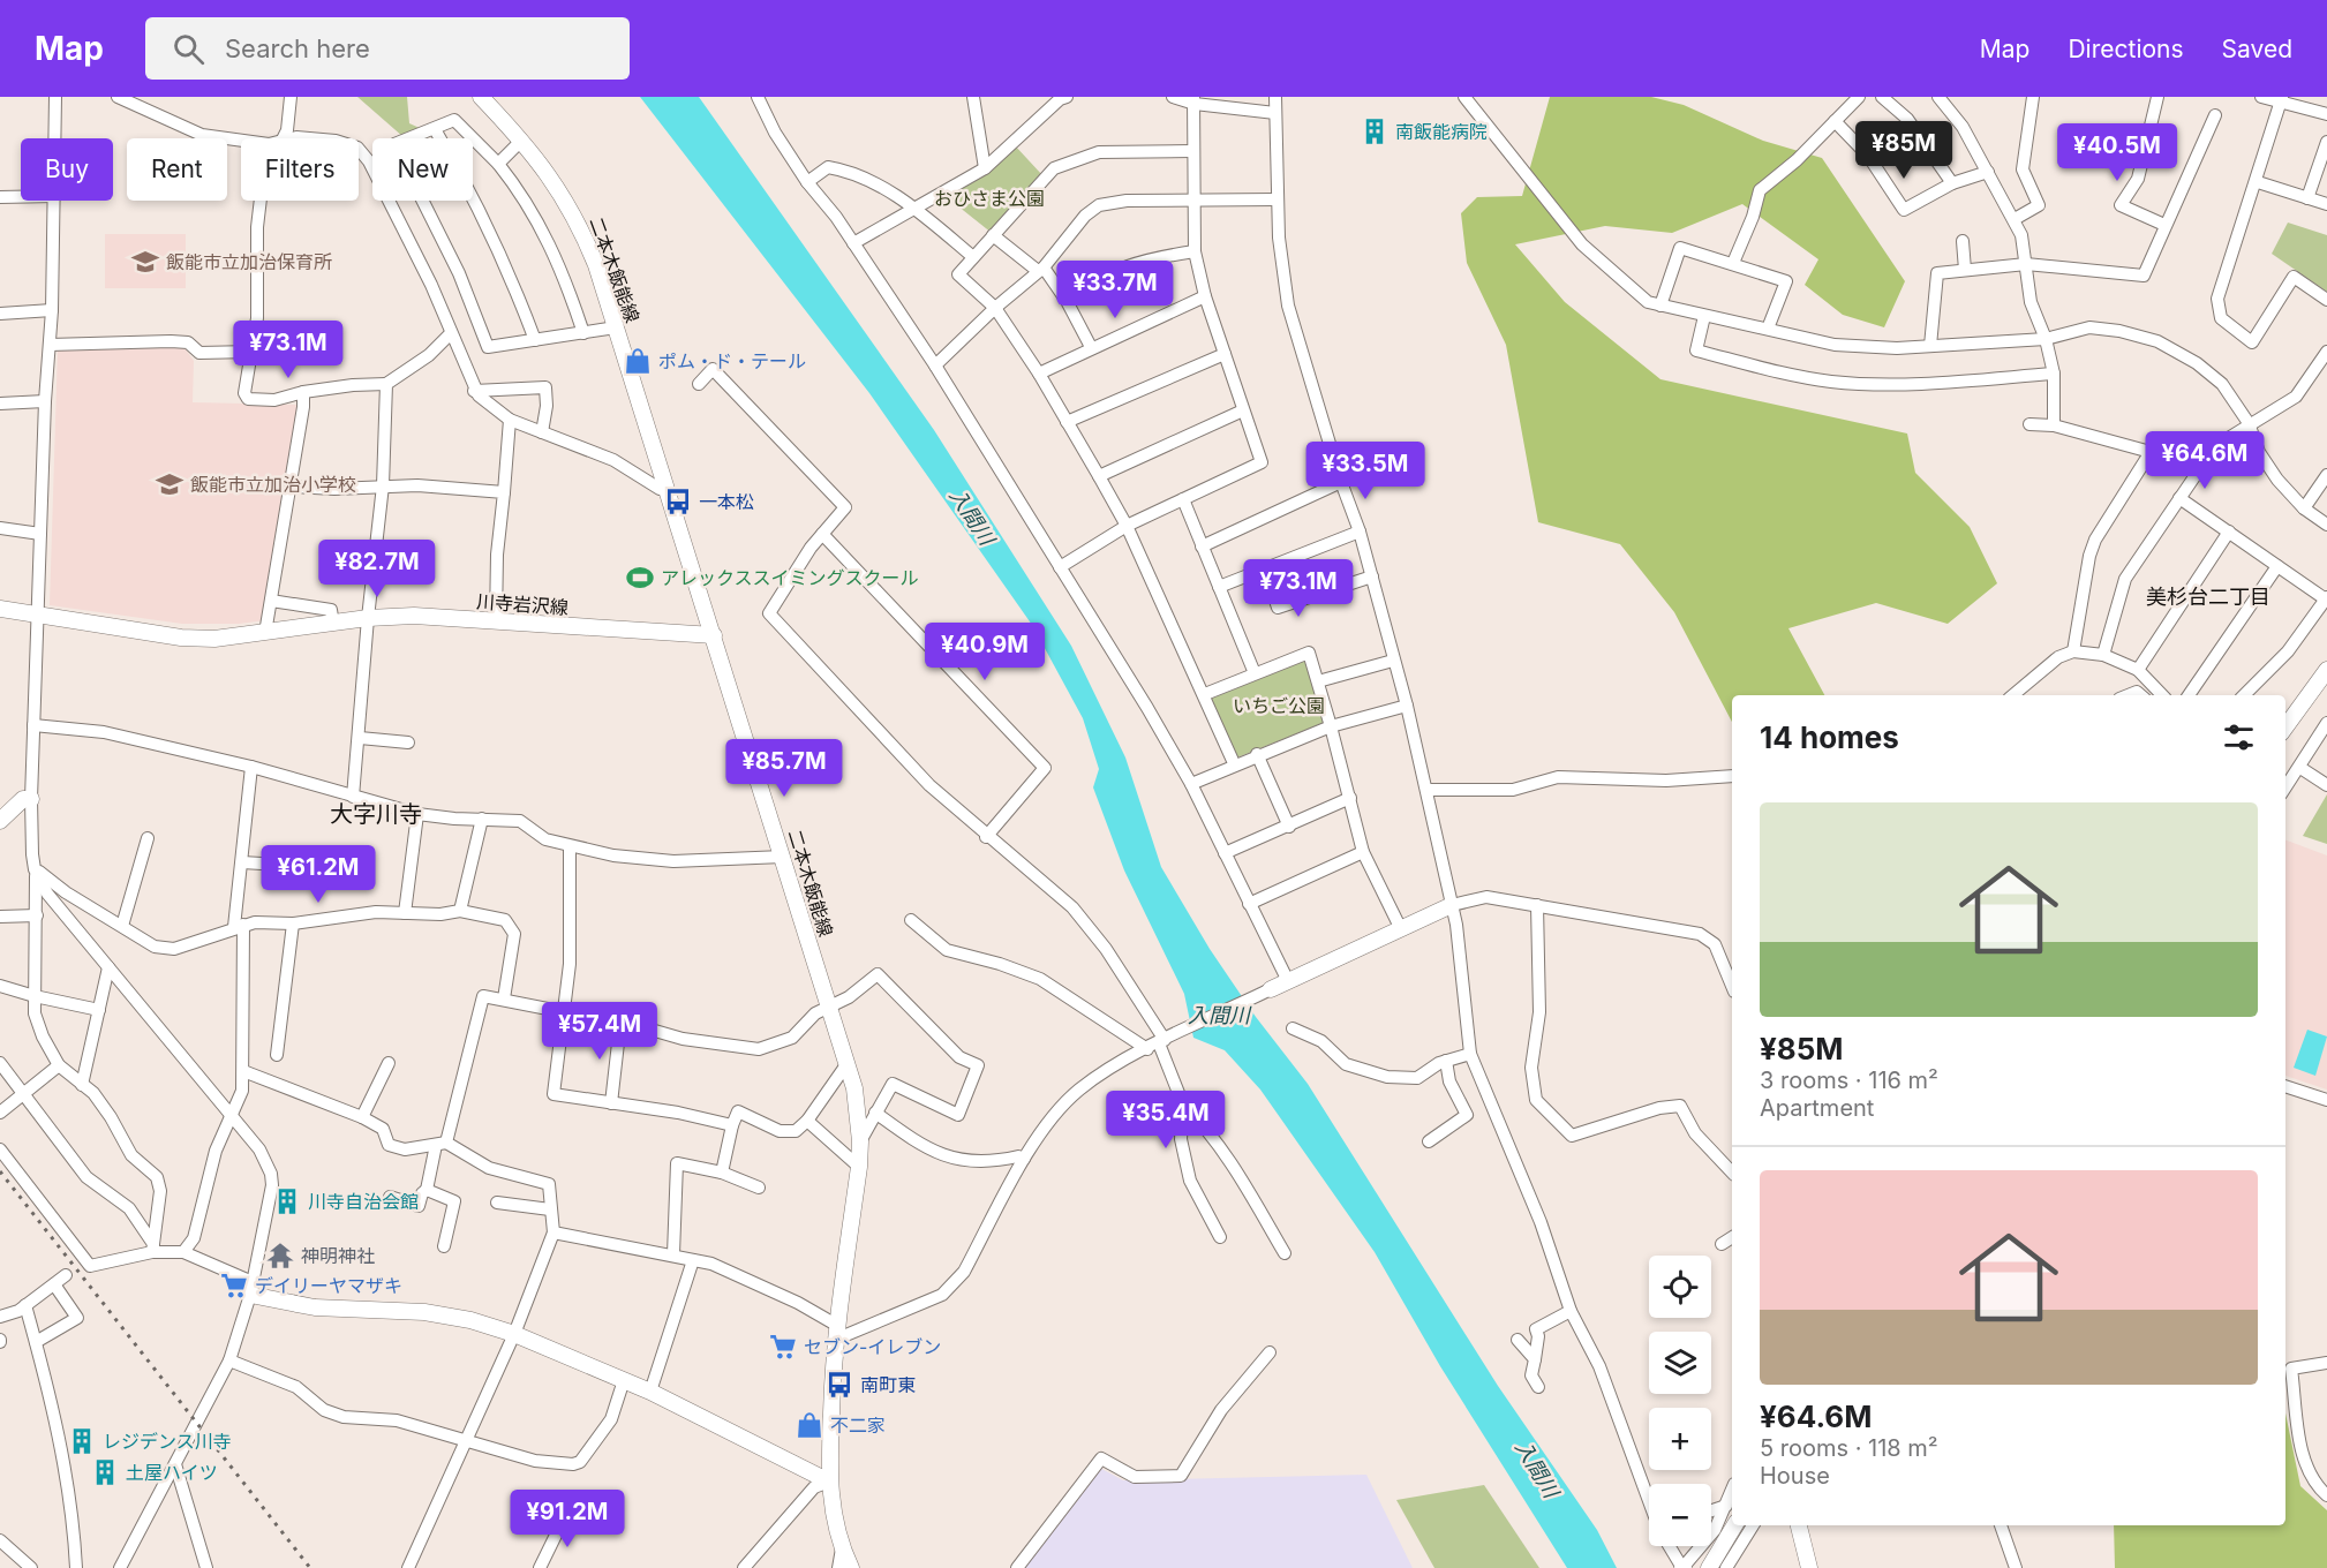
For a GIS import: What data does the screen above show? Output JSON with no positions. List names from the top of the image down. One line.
{"streets":{"street":["二本木飯能線","川寺岩沢線"]},"crossings":[["二本木飯能線","川寺岩沢線"]],"districts":["美杉台二丁目","大字川寺"],"water":["入間川"],"parks":["おひさま公園","いちご公園"],"places":{"building":["南飯能病院","川寺自治会館","レジデンス川寺","土屋ハイツ"],"school or university":["飯能市立加治保育所","飯能市立加治小学校"],"shop":["ポム・ド・テール","不二家"],"bus stop":["一本松","南町東"],"sports":["アレックススイミングスクール"],"temple":["神明神社"],"supermarket":["デイリーヤマザキ","セブン-イレブン"]},"page":{"header":"Map","search":"Search here","nav":["Map","Directions","Saved"],"price":["¥85M","¥40.5M","¥33.7M","¥73.1M","¥64.6M","¥33.5M","¥82.7M","¥73.1M","¥40.9M","¥85.7M","¥61.2M","¥57.4M","¥35.4M","¥91.2M"],"chip":["Buy","Rent","Filters","New"],"heading":"14 homes","list":[{"name":"¥85M","note":"3 rooms · 116 m² · Apartment"},{"name":"¥64.6M","note":"5 rooms · 118 m² · House"}],"map_buttons":["+","−"]}}
